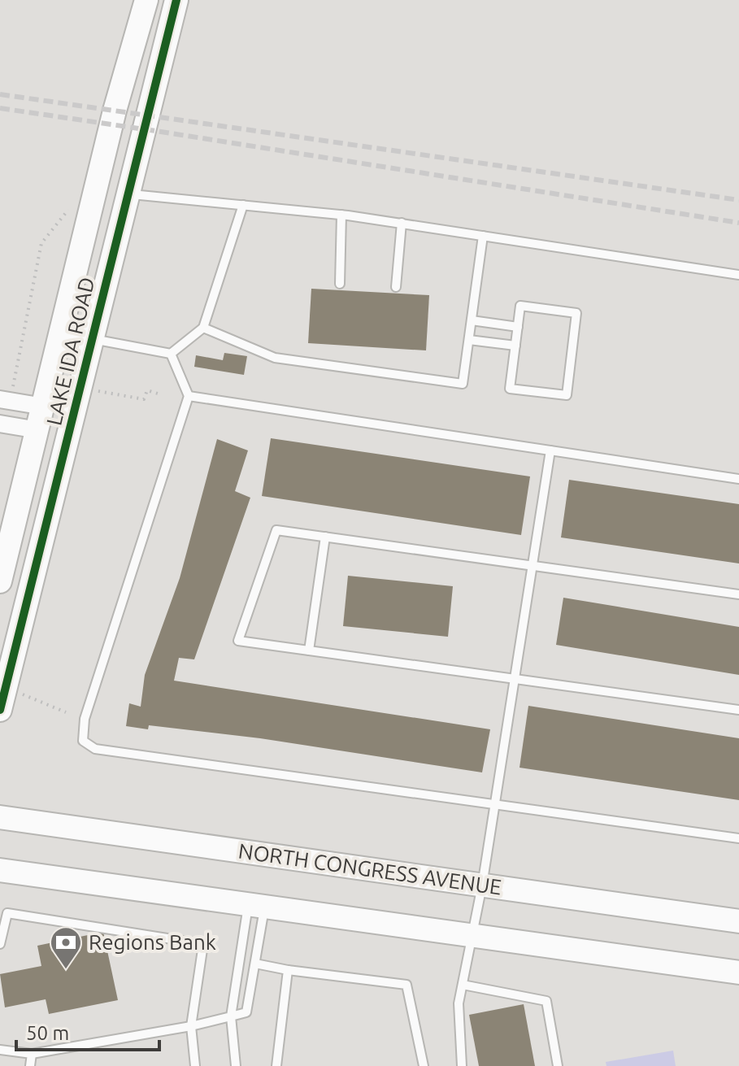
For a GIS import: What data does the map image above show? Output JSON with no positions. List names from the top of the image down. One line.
{"streets":{"main road":["LAKE IDA ROAD","NORTH CONGRESS AVENUE"]},"places":{"bank":["Regions Bank"]},"scale_bar":"50 m"}
